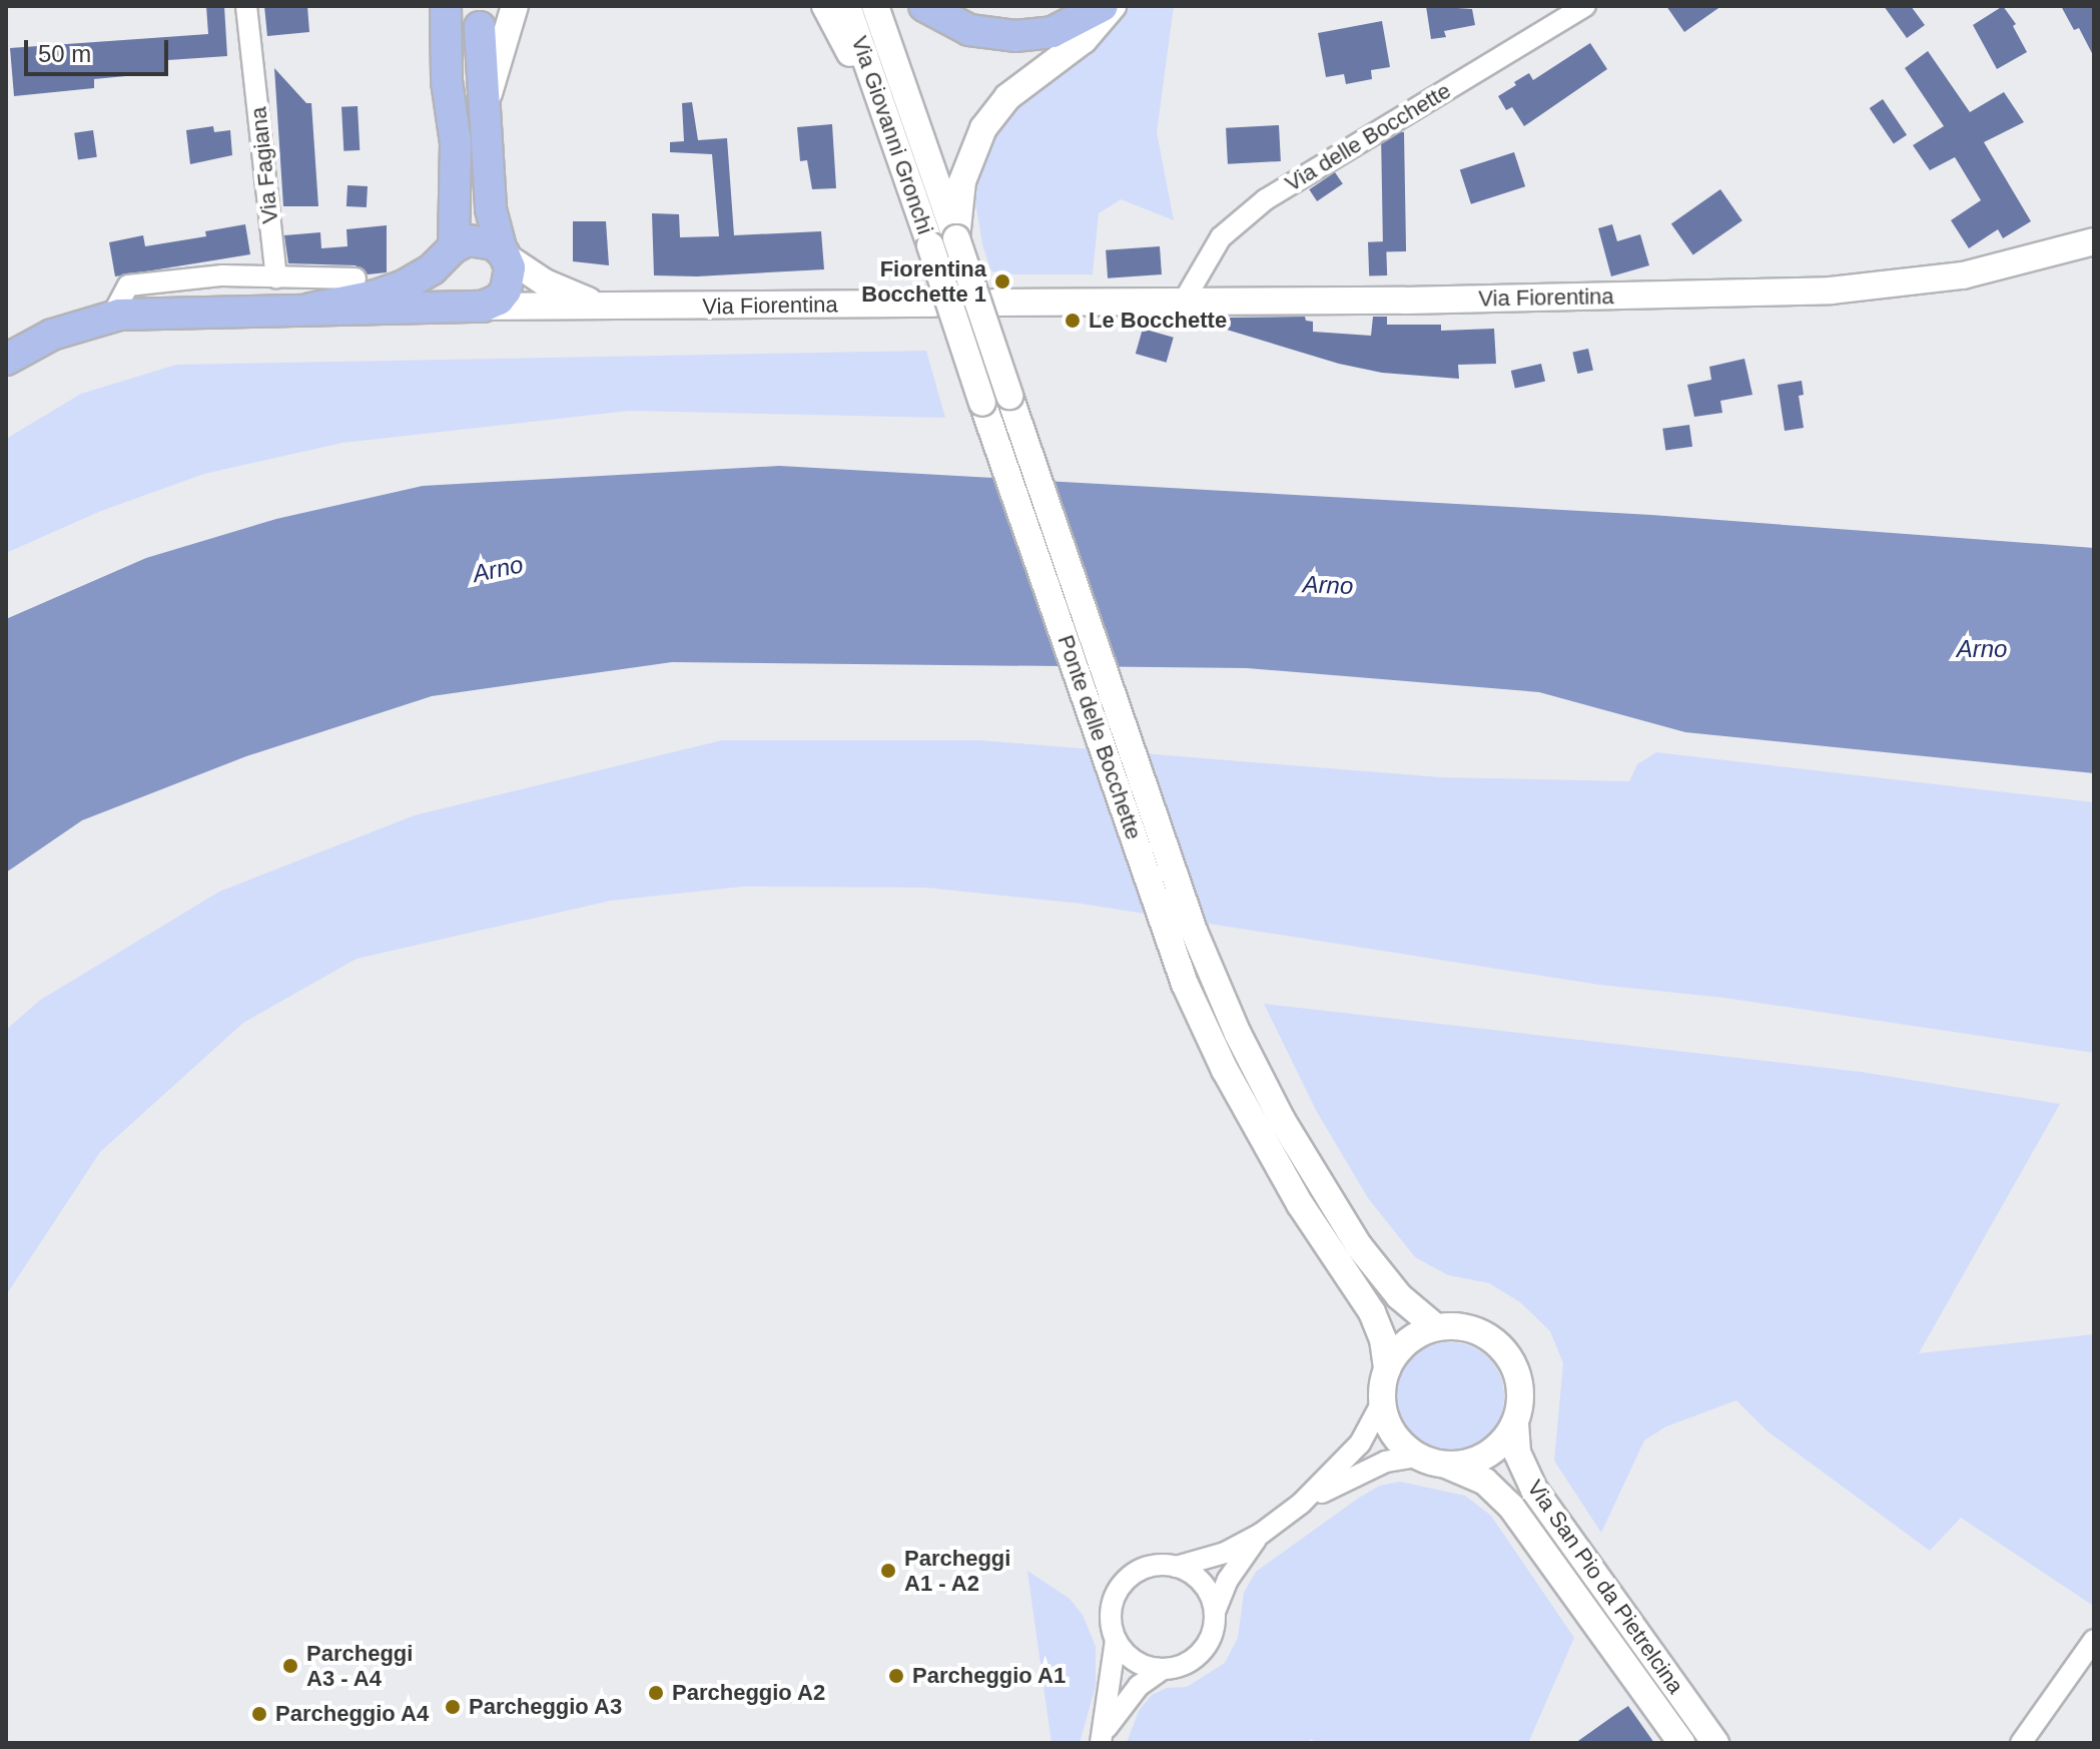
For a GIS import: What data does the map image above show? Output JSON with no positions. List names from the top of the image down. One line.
{"streets":{"main road":["Via Giovanni Gronchi","Via Fiorentina","Ponte delle Bocchette","Via San Pio da Pietrelcina"],"street":["Via delle Bocchette","Via Fagiana"]},"crossings":[["Via Giovanni Gronchi","Ponte delle Bocchette"],["Via delle Bocchette","Via Fiorentina"],["Ponte delle Bocchette","Via San Pio da Pietrelcina"]],"water":["Arno"],"places":["Fiorentina Bocchette 1","Le Bocchette","Parcheggi A1 - A2","Parcheggi A3 - A4","Parcheggio A1","Parcheggio A2","Parcheggio A3","Parcheggio A4"],"scale_bar":"50 m"}
